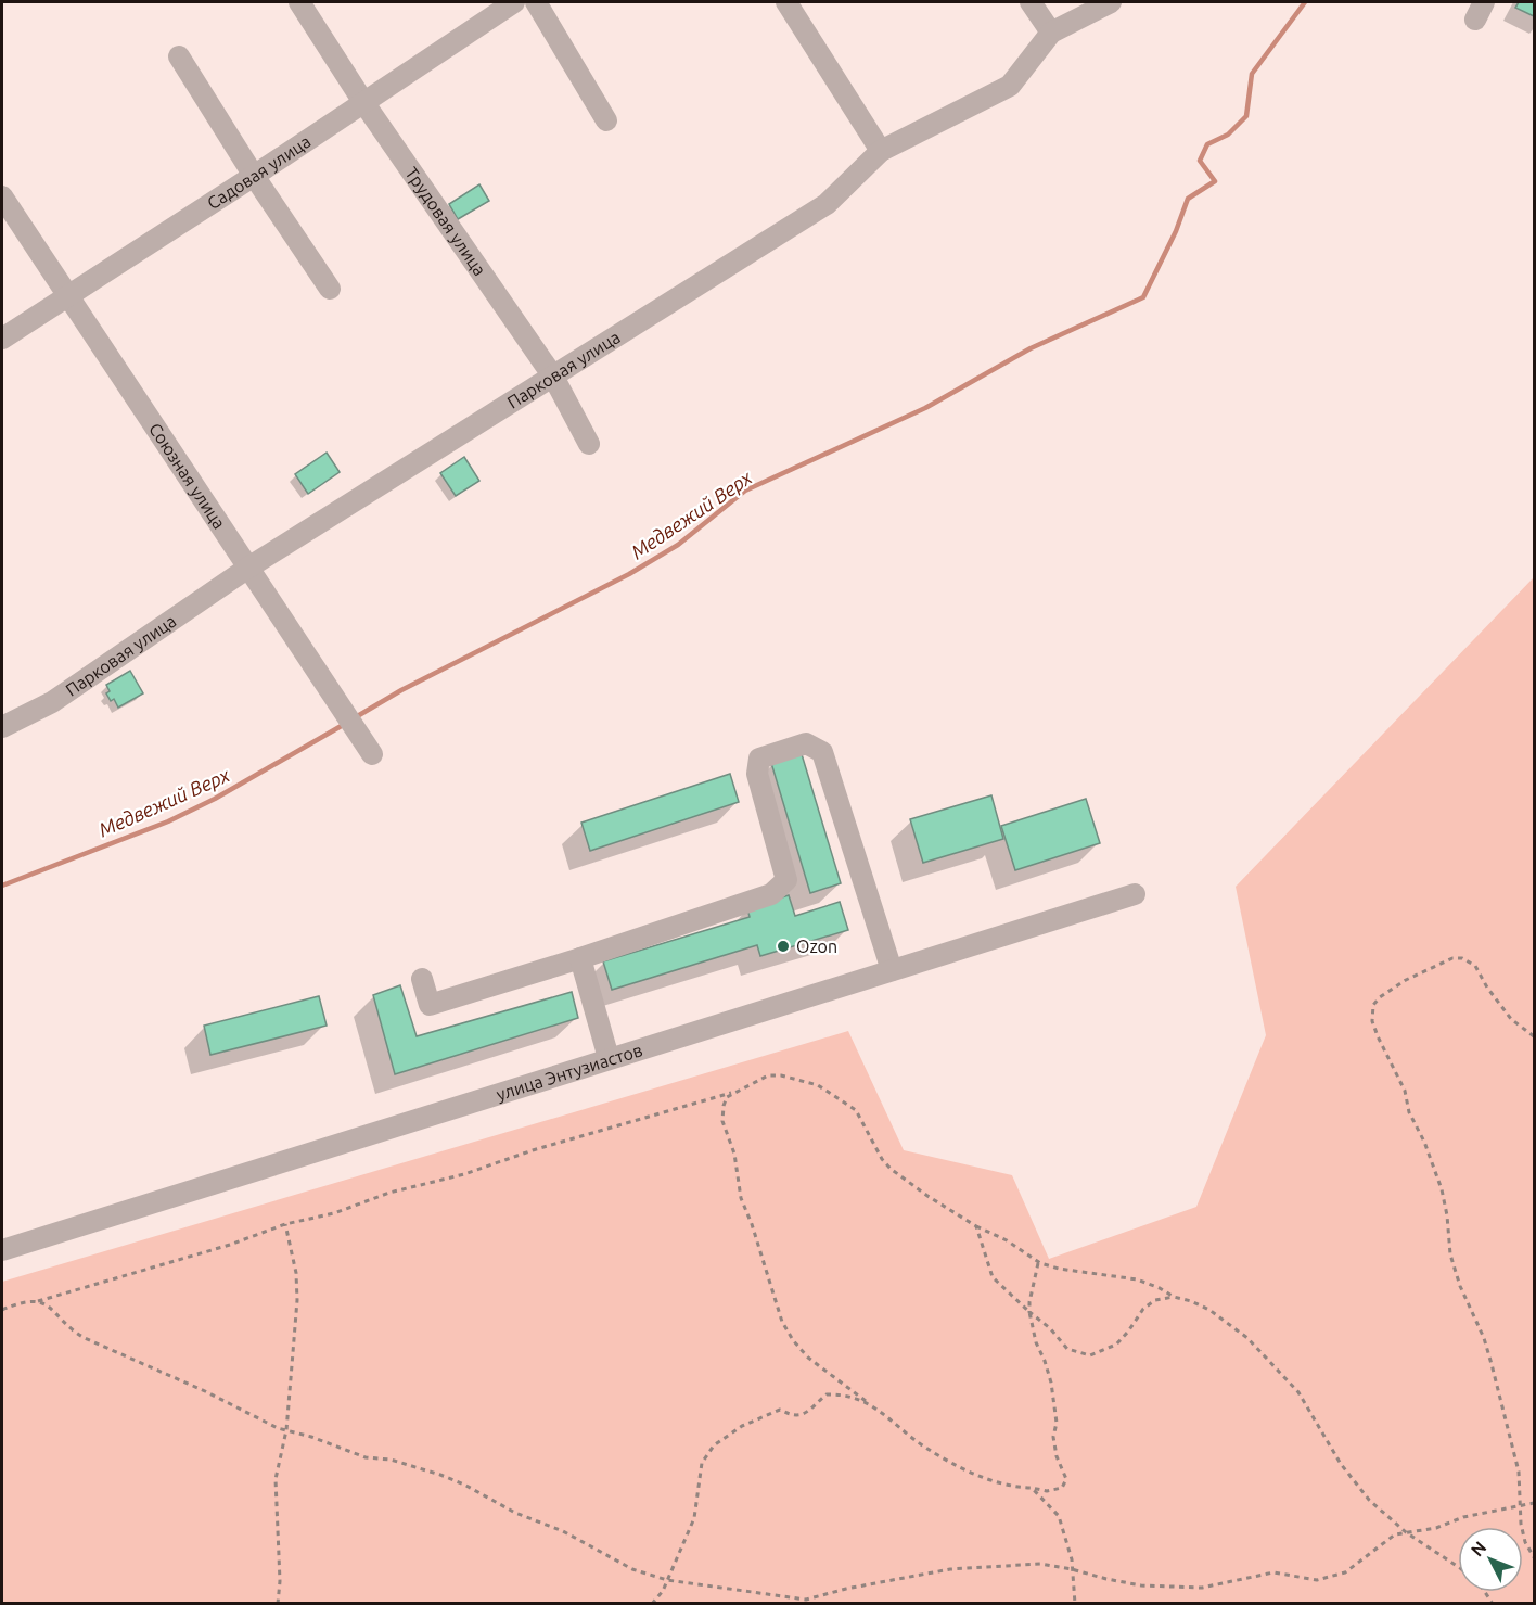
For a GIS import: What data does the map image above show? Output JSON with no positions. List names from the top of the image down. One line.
{"streets":{"street":["Садовая улица","Трудовая улица","Парковая улица","Союзная улица","улица Энтузиастов"]},"crossings":[["Садовая улица","Трудовая улица"],["Садовая улица","Союзная улица"],["Трудовая улица","Парковая улица"],["Парковая улица","Союзная улица"]],"water":["Медвежий Верх"],"places":["Ozon"],"north":"top left"}
